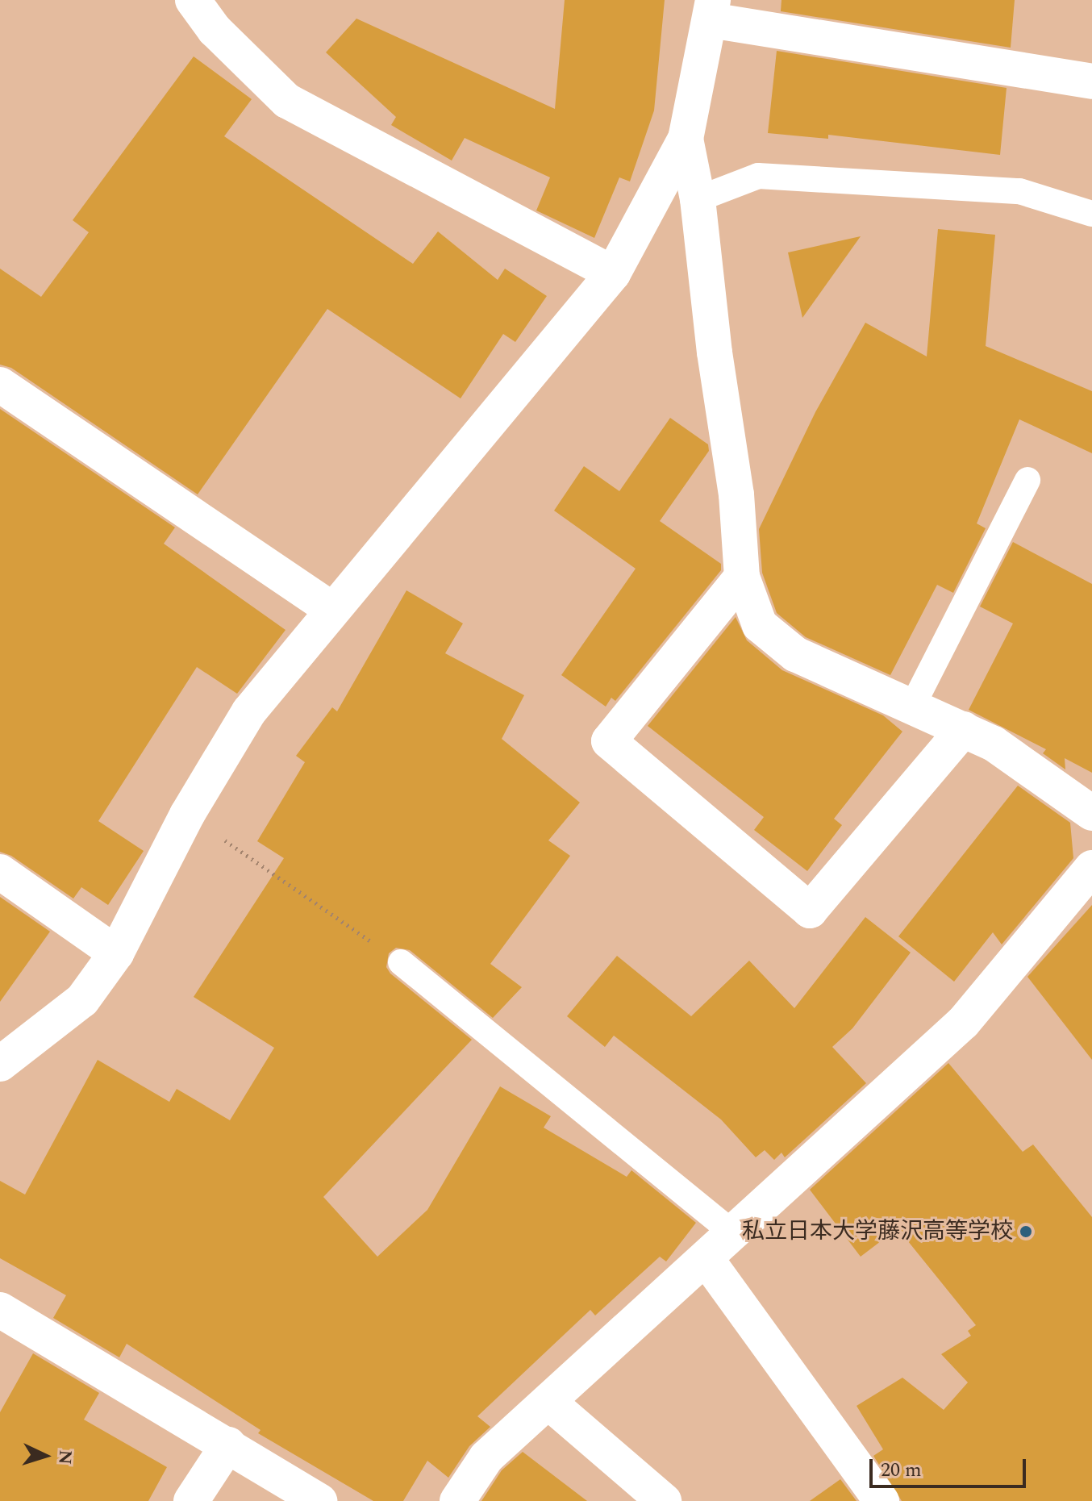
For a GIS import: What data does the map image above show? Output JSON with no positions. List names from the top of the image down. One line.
{"places":["私立日本大学藤沢高等学校"],"scale_bar":"20 m","north":"right"}
